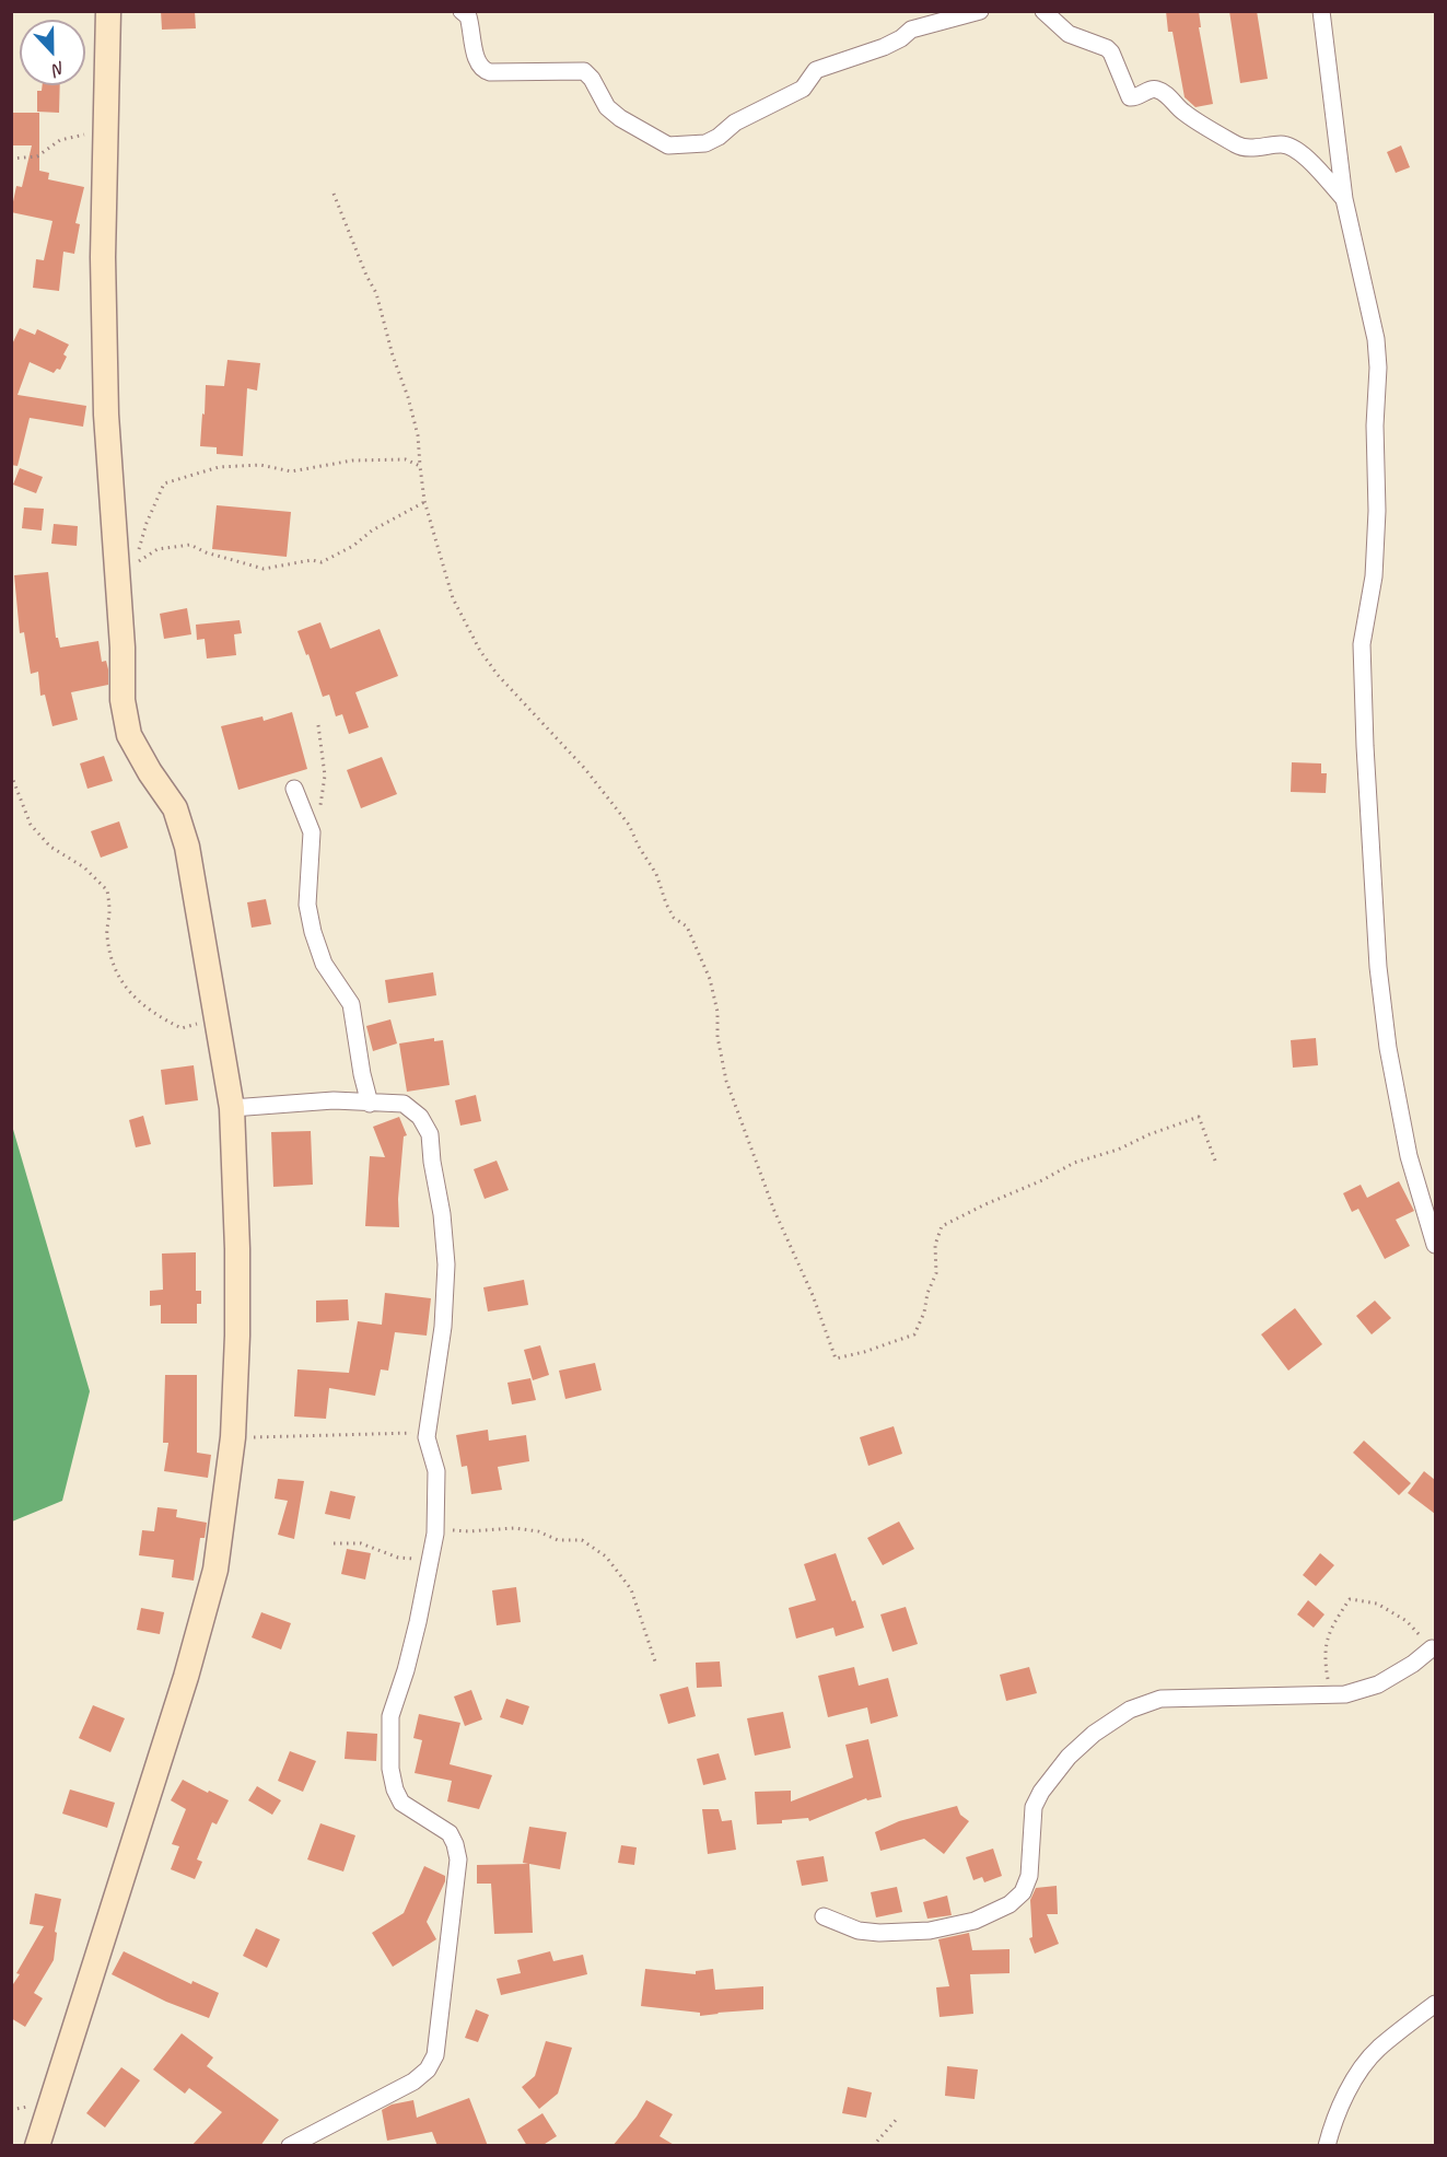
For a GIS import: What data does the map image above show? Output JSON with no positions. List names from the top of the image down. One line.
{"north":"bottom"}
